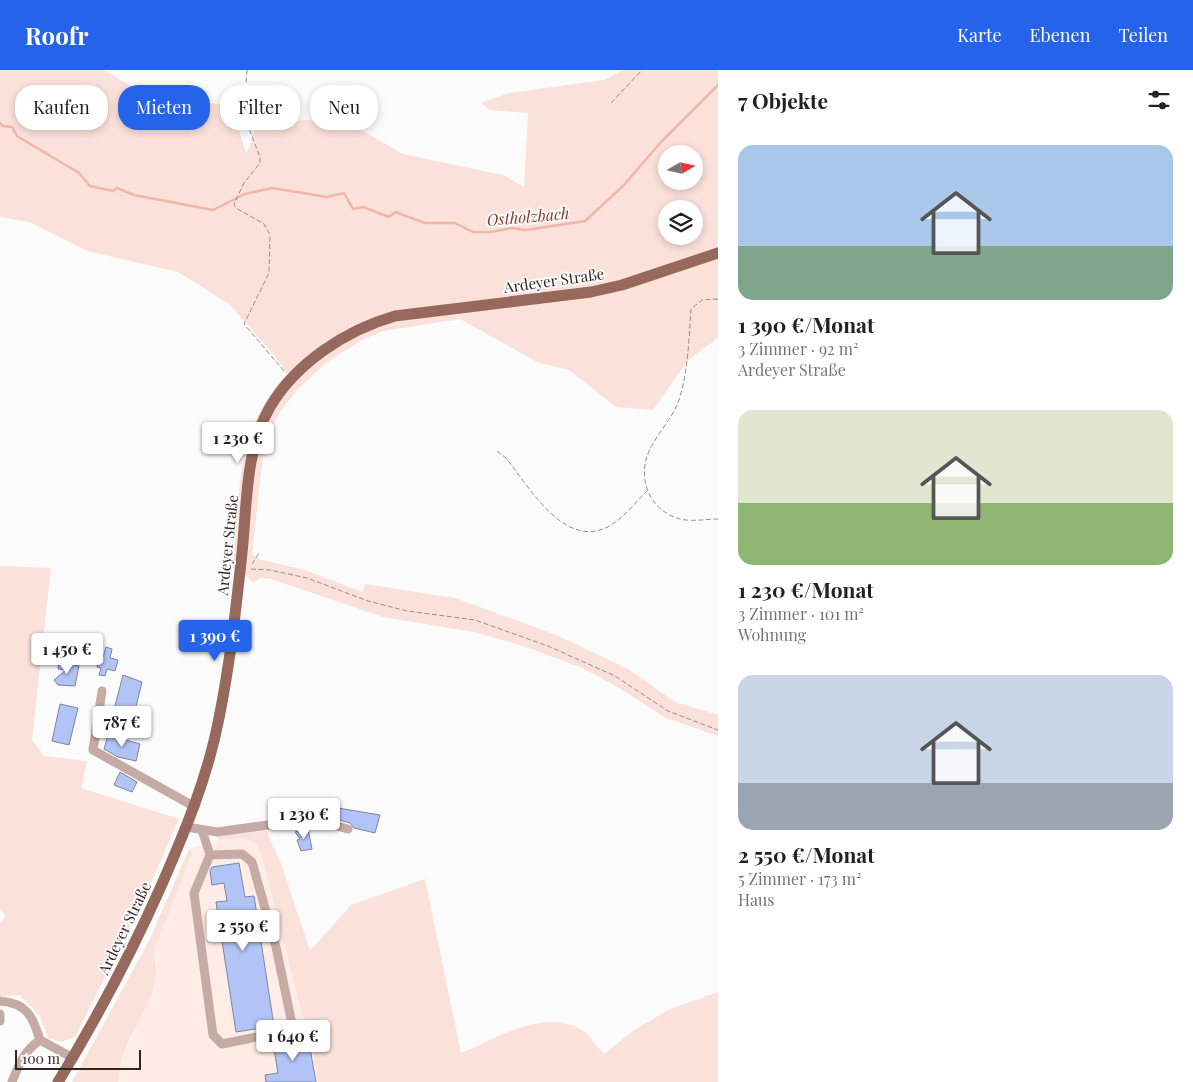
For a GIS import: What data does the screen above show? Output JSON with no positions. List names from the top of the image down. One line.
{"streets":{"main road":["Ardeyer Straße"]},"water":["Ostholzbach"],"scale_bar":"100 m","north":"right","page":{"header":"Roofr","nav":["Karte","Ebenen","Teilen"],"heading":"7 Objekte","chip":["Kaufen","Mieten","Filter","Neu"],"list":[{"name":"1 390 €/Monat","note":"3 Zimmer · 92 m² · Ardeyer Straße"},{"name":"1 230 €/Monat","note":"3 Zimmer · 101 m² · Wohnung"},{"name":"2 550 €/Monat","note":"5 Zimmer · 173 m² · Haus"}],"price":["1 230 €","1 390 €","1 450 €","787 €","1 230 €","2 550 €","1 640 €"],"scale":"100 m"}}
